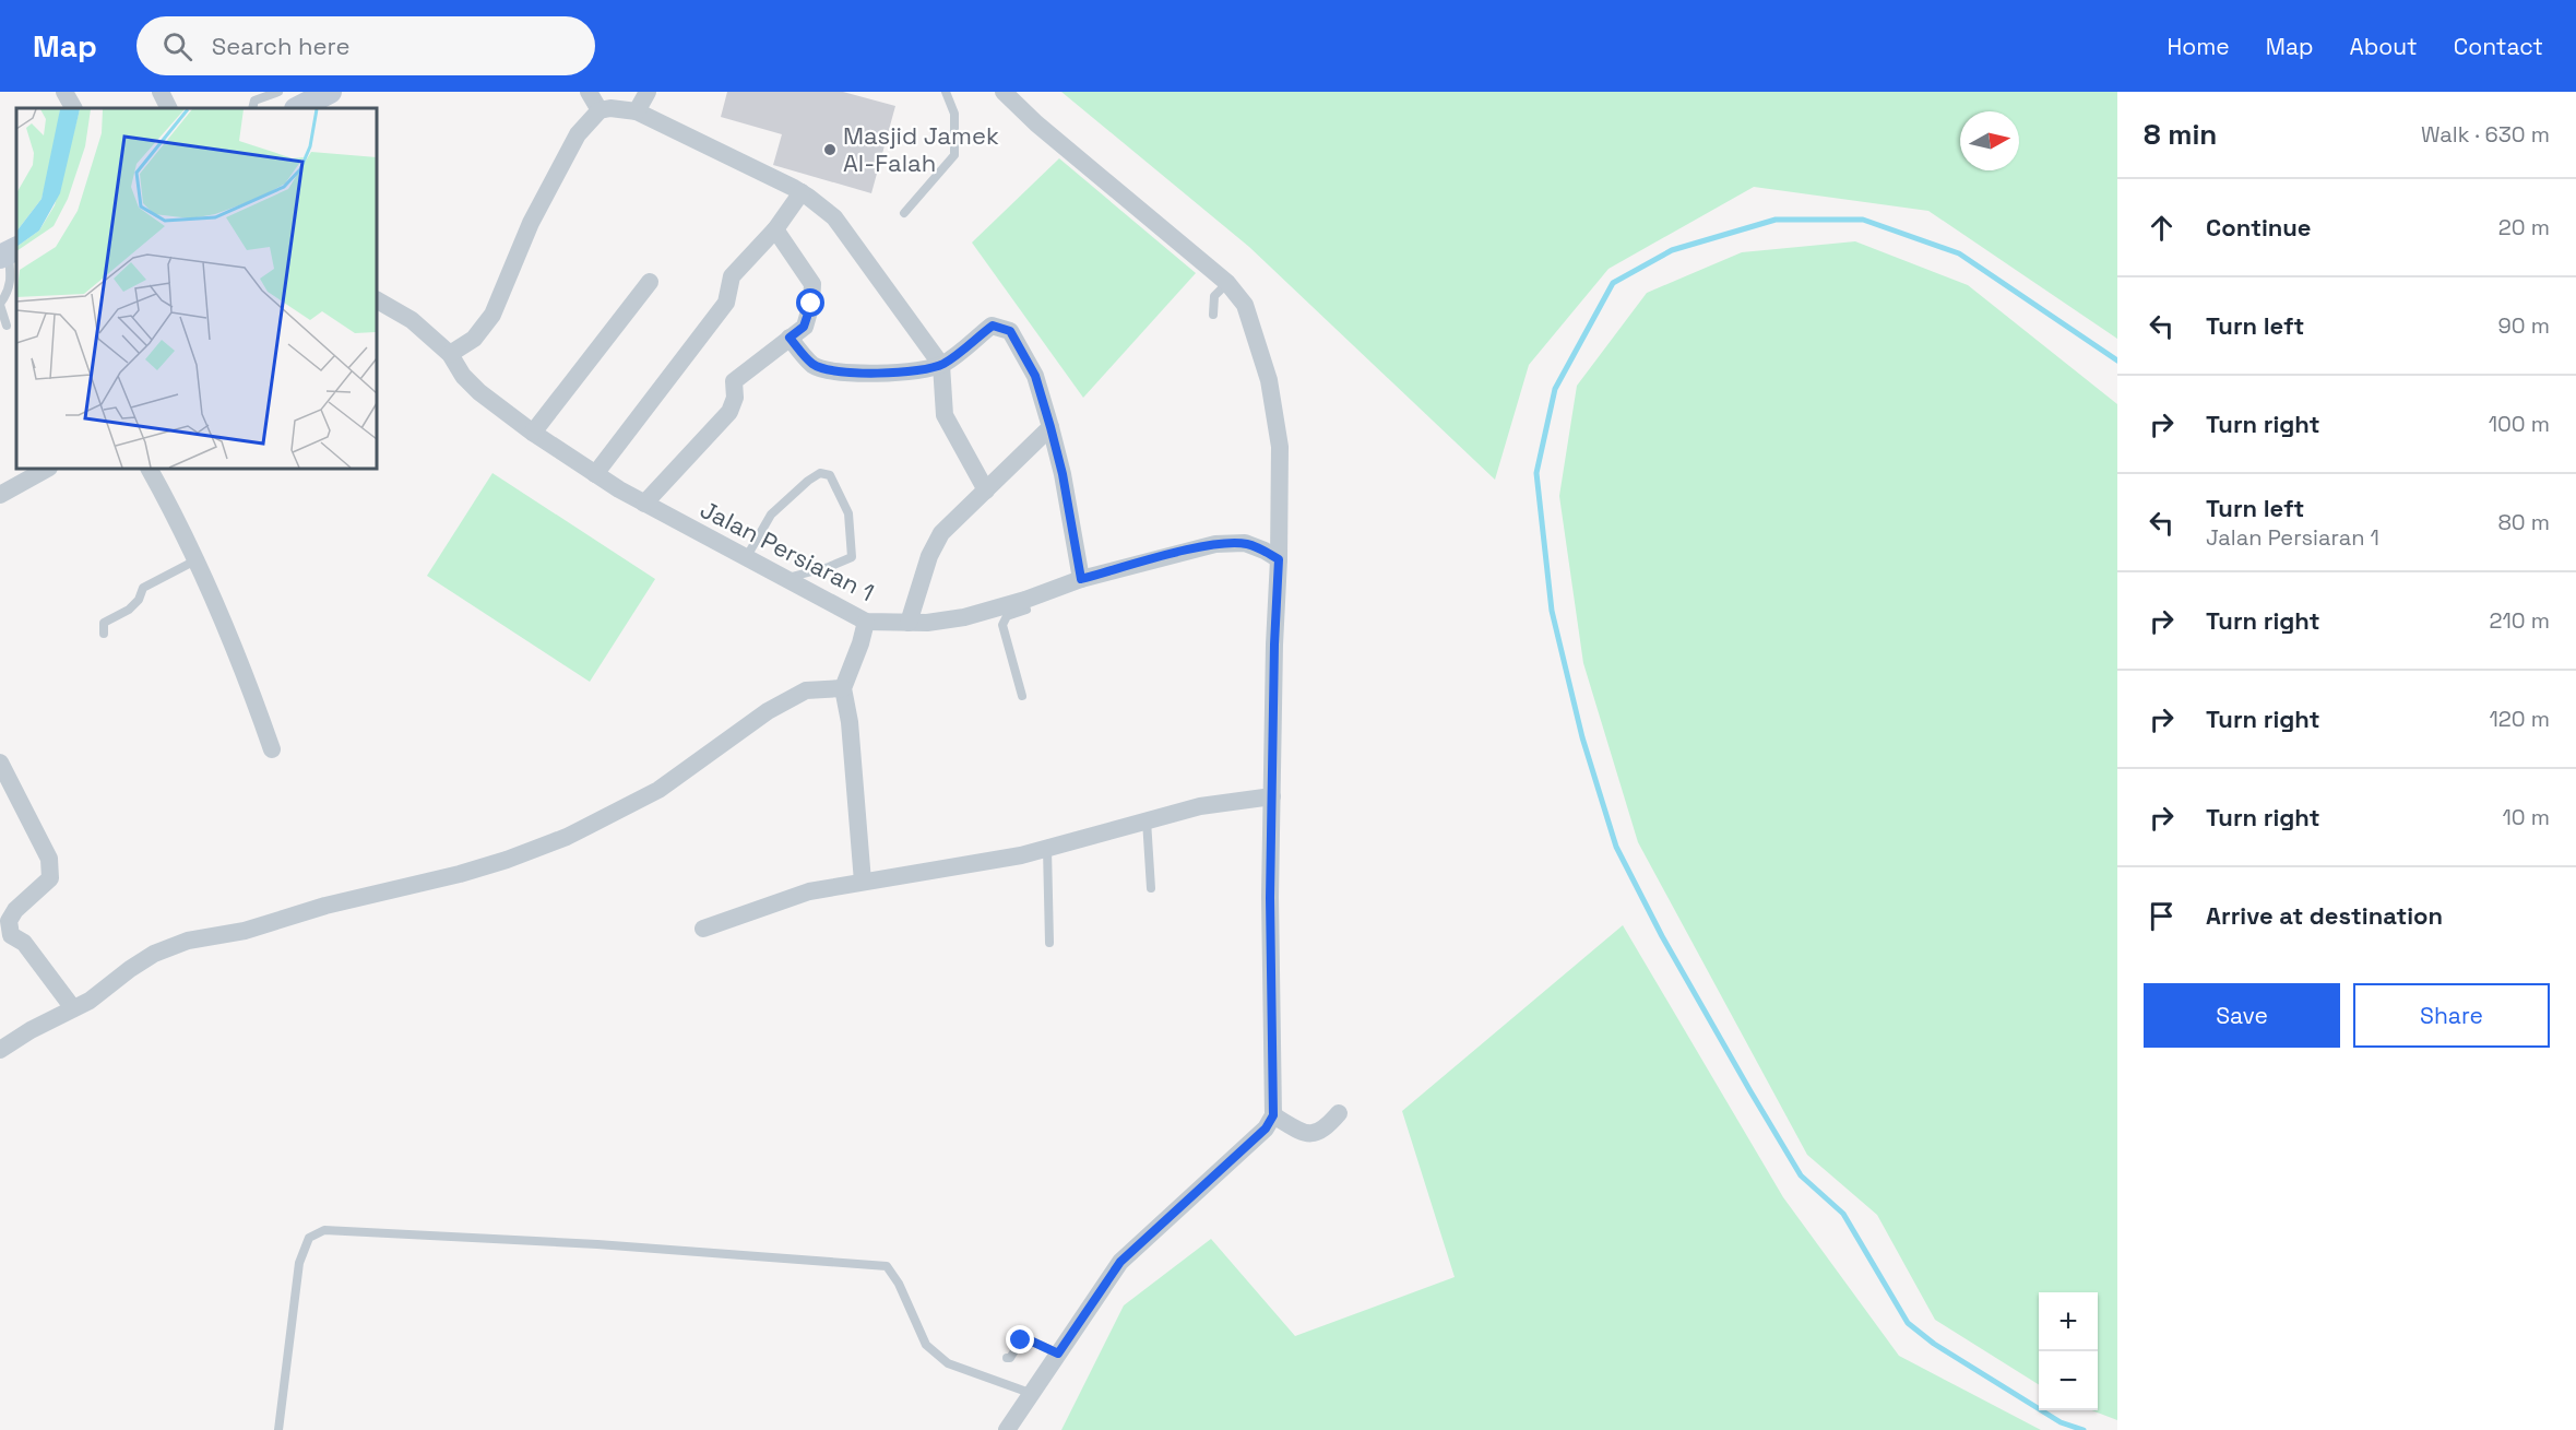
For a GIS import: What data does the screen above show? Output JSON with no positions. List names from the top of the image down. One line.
{"streets":{"street":["Jalan Persiaran 1"]},"places":["Masjid Jamek Al-Falah"],"north":"right","page":{"header":"Map","search":"Search here","nav":["Home","Map","About","Contact"],"heading":["8 min","Walk · 630 m"],"list":[["Continue","20 m"],["Turn left","90 m"],["Turn right","100 m"],["Turn left","Jalan Persiaran 1","80 m"],["Turn right","210 m"],["Turn right","120 m"],["Turn right","10 m"],"Arrive at destination"],"buttons":["Save","Share"],"map_buttons":["+","−"]}}
